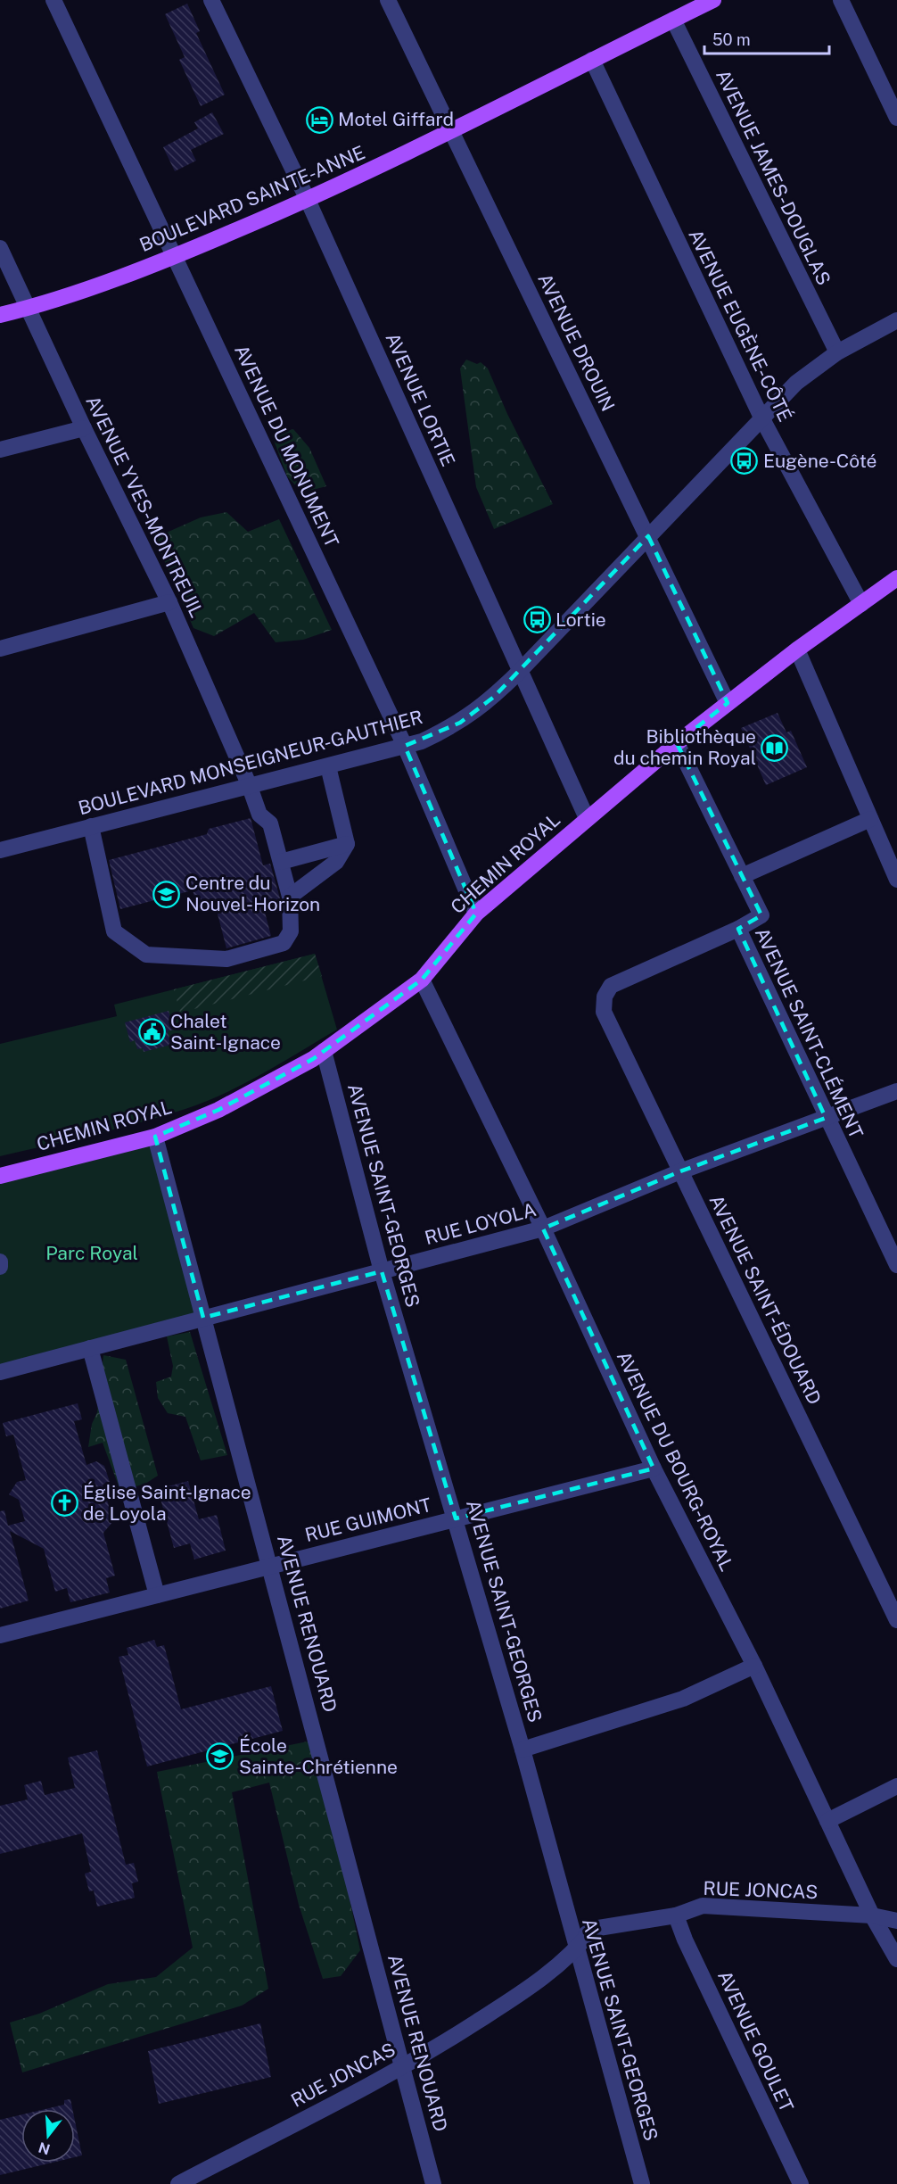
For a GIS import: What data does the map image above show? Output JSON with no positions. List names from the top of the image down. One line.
{"streets":{"main road":["BOULEVARD SAINTE-ANNE","CHEMIN ROYAL"],"street":["AVENUE JAMES-DOUGLAS","AVENUE EUGÈNE-CÔTÉ","AVENUE DROUIN","AVENUE LORTIE","AVENUE DU MONUMENT","AVENUE YVES-MONTREUIL","BOULEVARD MONSEIGNEUR-GAUTHIER","AVENUE SAINT-CLÉMENT","AVENUE SAINT-GEORGES","RUE LOYOLA","AVENUE SAINT-ÉDOUARD","AVENUE DU BOURG-ROYAL","RUE GUIMONT","AVENUE RENOUARD","RUE JONCAS","AVENUE GOULET"]},"crossings":[["AVENUE JAMES-DOUGLAS","BOULEVARD SAINTE-ANNE"],["AVENUE JAMES-DOUGLAS","BOULEVARD MONSEIGNEUR-GAUTHIER"],["BOULEVARD SAINTE-ANNE","AVENUE EUGÈNE-CÔTÉ"],["BOULEVARD SAINTE-ANNE","AVENUE DROUIN"],["BOULEVARD SAINTE-ANNE","AVENUE LORTIE"],["BOULEVARD SAINTE-ANNE","AVENUE DU MONUMENT"],["BOULEVARD SAINTE-ANNE","AVENUE YVES-MONTREUIL"],["AVENUE EUGÈNE-CÔTÉ","BOULEVARD MONSEIGNEUR-GAUTHIER"],["AVENUE EUGÈNE-CÔTÉ","CHEMIN ROYAL"],["AVENUE DROUIN","BOULEVARD MONSEIGNEUR-GAUTHIER"],["AVENUE DROUIN","CHEMIN ROYAL"],["AVENUE LORTIE","BOULEVARD MONSEIGNEUR-GAUTHIER"],["AVENUE LORTIE","CHEMIN ROYAL"],["AVENUE DU MONUMENT","BOULEVARD MONSEIGNEUR-GAUTHIER"],["AVENUE DU MONUMENT","CHEMIN ROYAL"],["AVENUE YVES-MONTREUIL","BOULEVARD MONSEIGNEUR-GAUTHIER"],["CHEMIN ROYAL","AVENUE SAINT-CLÉMENT"],["CHEMIN ROYAL","AVENUE SAINT-GEORGES"],["CHEMIN ROYAL","AVENUE DU BOURG-ROYAL"],["CHEMIN ROYAL","AVENUE RENOUARD"],["AVENUE SAINT-CLÉMENT","RUE LOYOLA"],["AVENUE SAINT-CLÉMENT","AVENUE SAINT-ÉDOUARD"],["AVENUE SAINT-GEORGES","RUE LOYOLA"],["AVENUE SAINT-GEORGES","RUE GUIMONT"],["AVENUE SAINT-GEORGES","RUE JONCAS"],["RUE LOYOLA","AVENUE SAINT-ÉDOUARD"],["RUE LOYOLA","AVENUE DU BOURG-ROYAL"],["RUE LOYOLA","AVENUE RENOUARD"],["AVENUE DU BOURG-ROYAL","RUE GUIMONT"],["AVENUE DU BOURG-ROYAL","RUE JONCAS"],["RUE GUIMONT","AVENUE RENOUARD"],["AVENUE RENOUARD","RUE JONCAS"],["RUE JONCAS","AVENUE GOULET"]],"parks":["Parc Royal"],"places":{"hotel":["Motel Giffard"],"bus stop":["Eugène-Côté","Lortie"],"library":["Bibliothèque du chemin Royal"],"school or university":["Centre du Nouvel-Horizon","École Sainte-Chrétienne"],"public building":["Chalet Saint-Ignace"],"church":["Église Saint-Ignace de Loyola"]},"scale_bar":"50 m","north":"bottom"}
